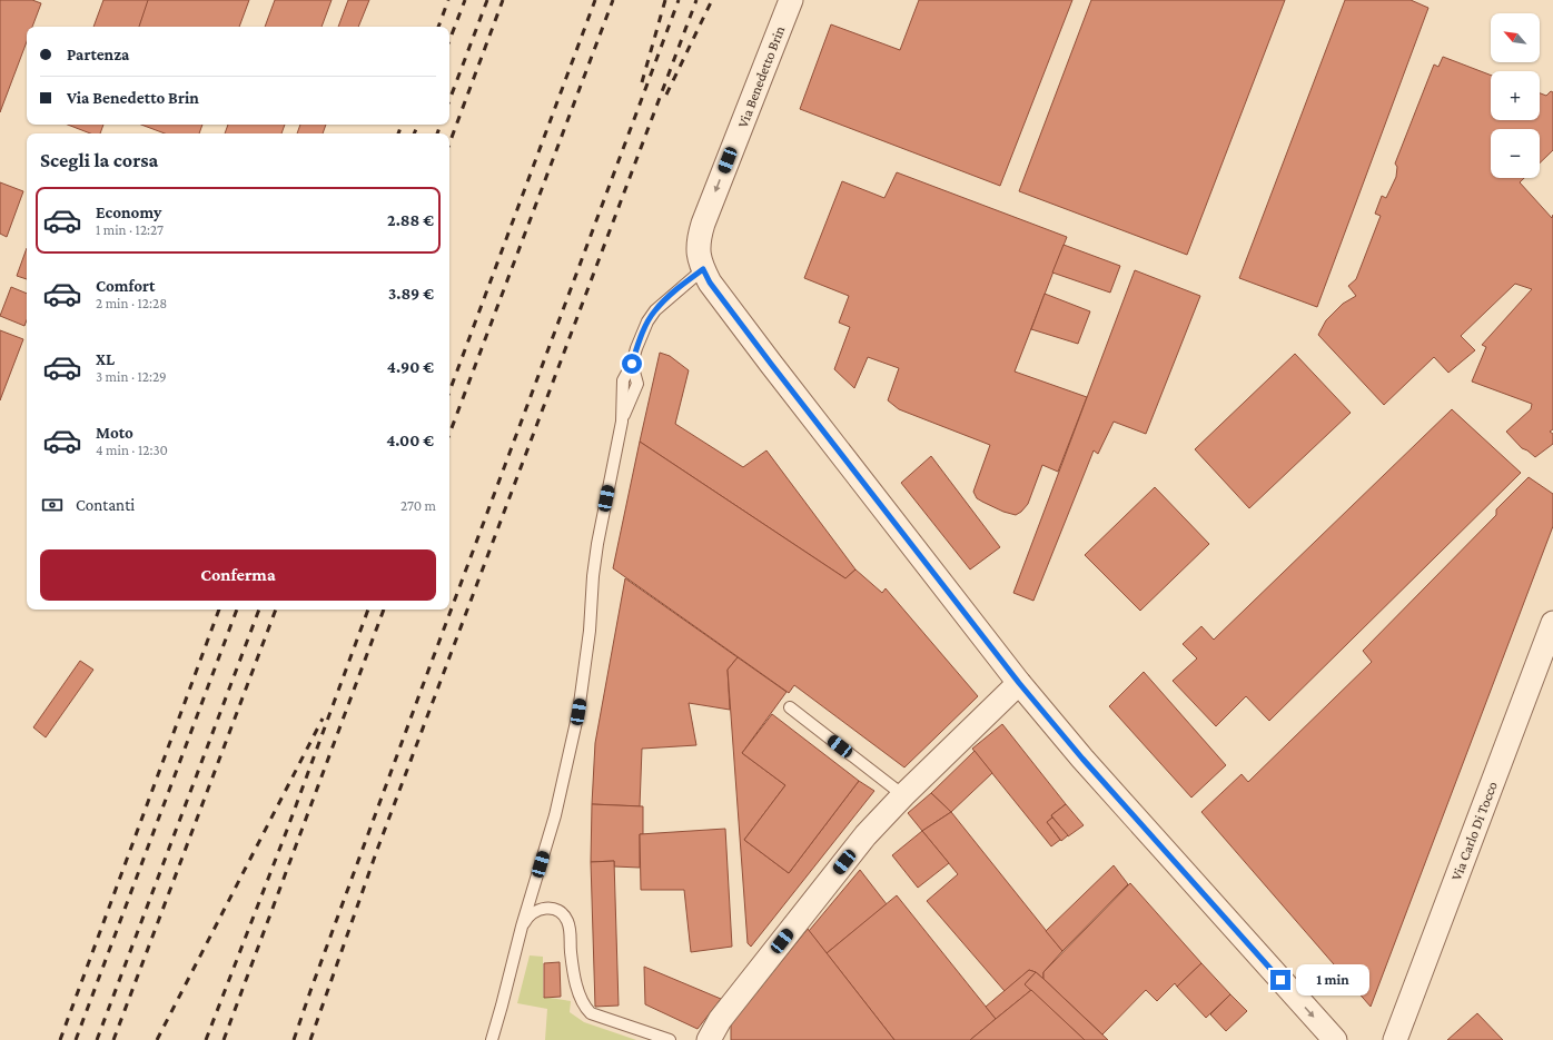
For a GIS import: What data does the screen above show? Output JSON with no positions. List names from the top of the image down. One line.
{"streets":{"street":["Via Benedetto Brin","Via Carlo Di Tocco"]},"one_way":["Via Benedetto Brin"],"north":"top left","page":{"map_buttons":["+","−"],"banner":["Partenza","Via Benedetto Brin"],"heading":"Scegli la corsa","list":[{"name":"Economy","note":"1 min · 12:27","value":"2.88 €"},{"name":"Comfort","note":"2 min · 12:28","value":"3.89 €"},{"name":"XL","note":"3 min · 12:29","value":"4.90 €"},{"name":"Moto","note":"4 min · 12:30","value":"4.00 €"}],"pay":["Contanti","270 m"],"buttons":"Conferma","bubble":"1 min"}}
